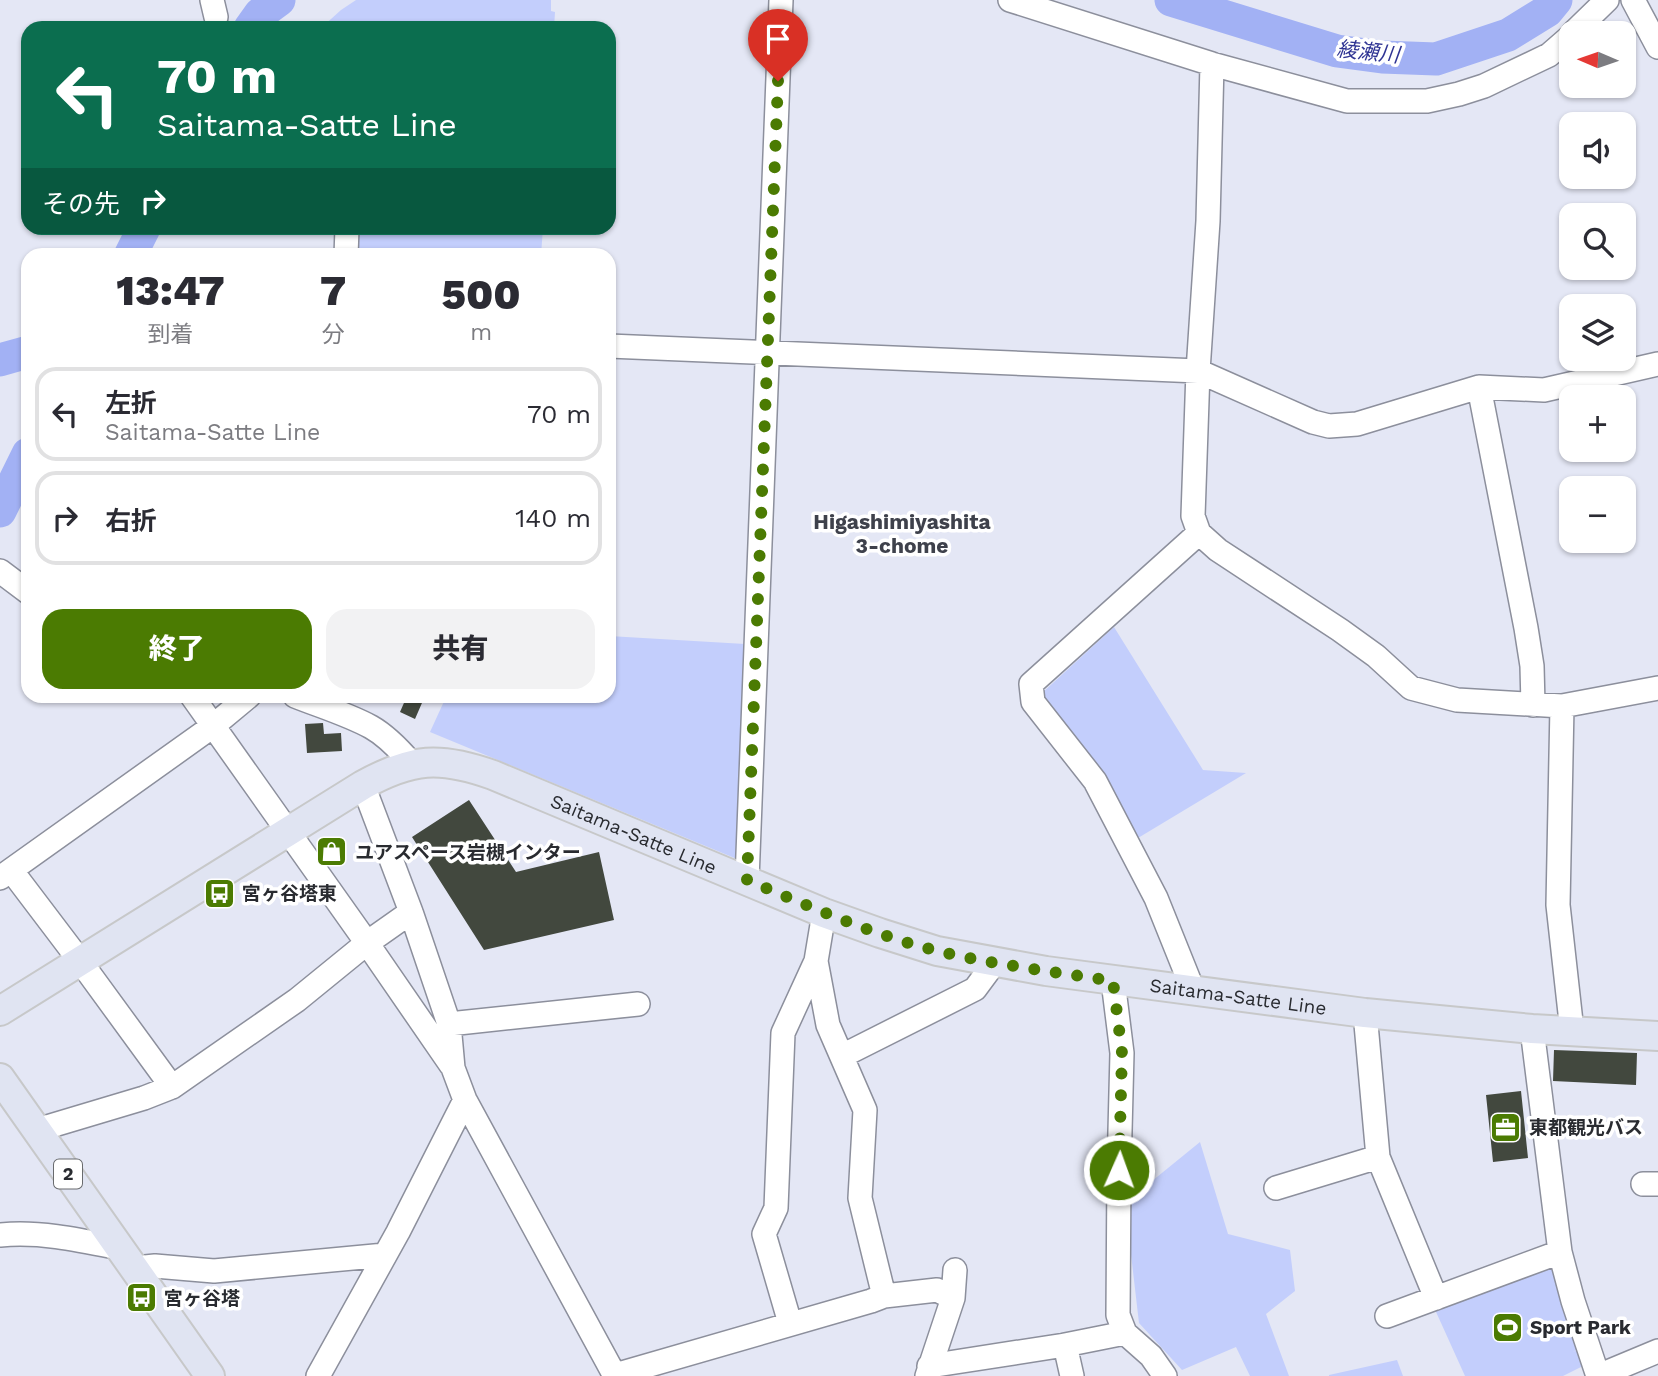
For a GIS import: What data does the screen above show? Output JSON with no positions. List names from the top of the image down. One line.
{"streets":{"main road":["Saitama-Satte Line","2"]},"districts":["Higashimiyashita 3-chome"],"water":["綾瀬川"],"places":{"shop":["ユアスペース岩槻インター"],"bus stop":["宮ヶ谷塔東","宮ヶ谷塔"],"office":["東都観光バス"],"sports":["Sport Park"]},"north":"left","page":{"map_buttons":["+","−"],"turn":["70 m","Saitama-Satte Line"],"then":"その先","eta":["13:47","到着","7","分","500","m"],"list":[{"name":"左折","note":"Saitama-Satte Line","value":"70 m"},{"name":"右折","value":"140 m"}],"buttons":["終了","共有"]}}
